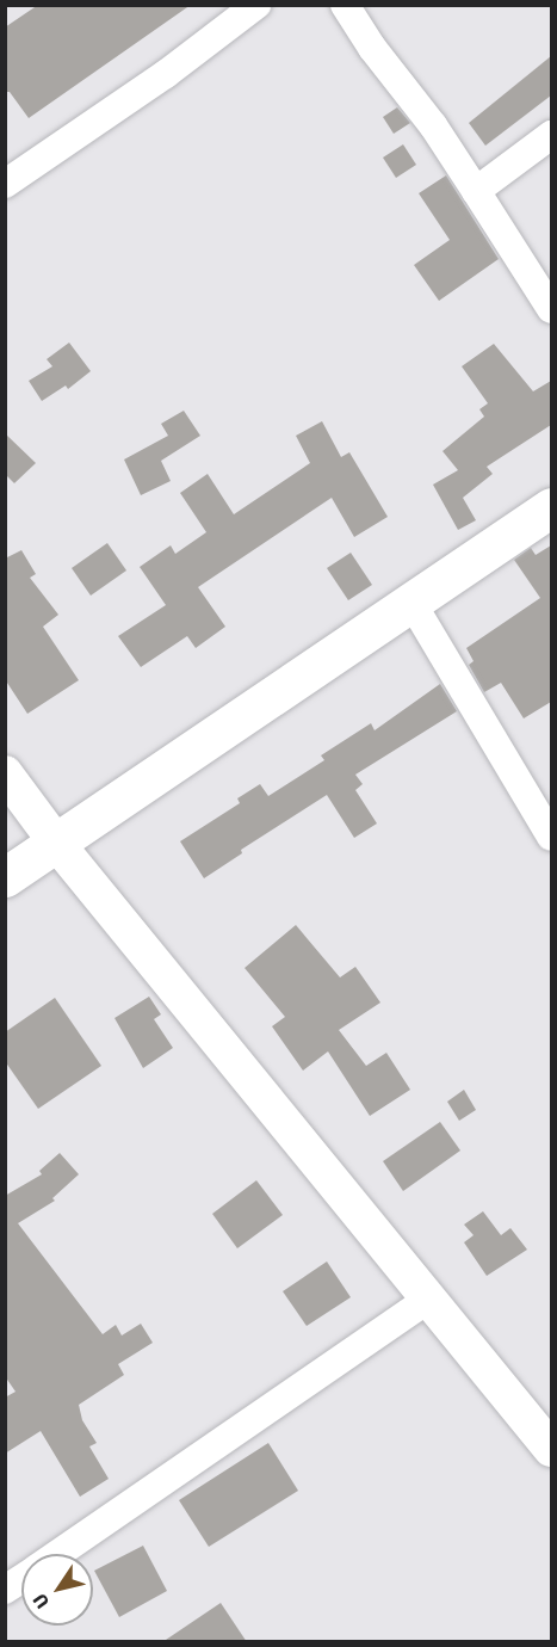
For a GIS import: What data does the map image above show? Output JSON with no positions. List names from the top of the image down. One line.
{"north":"bottom left"}
